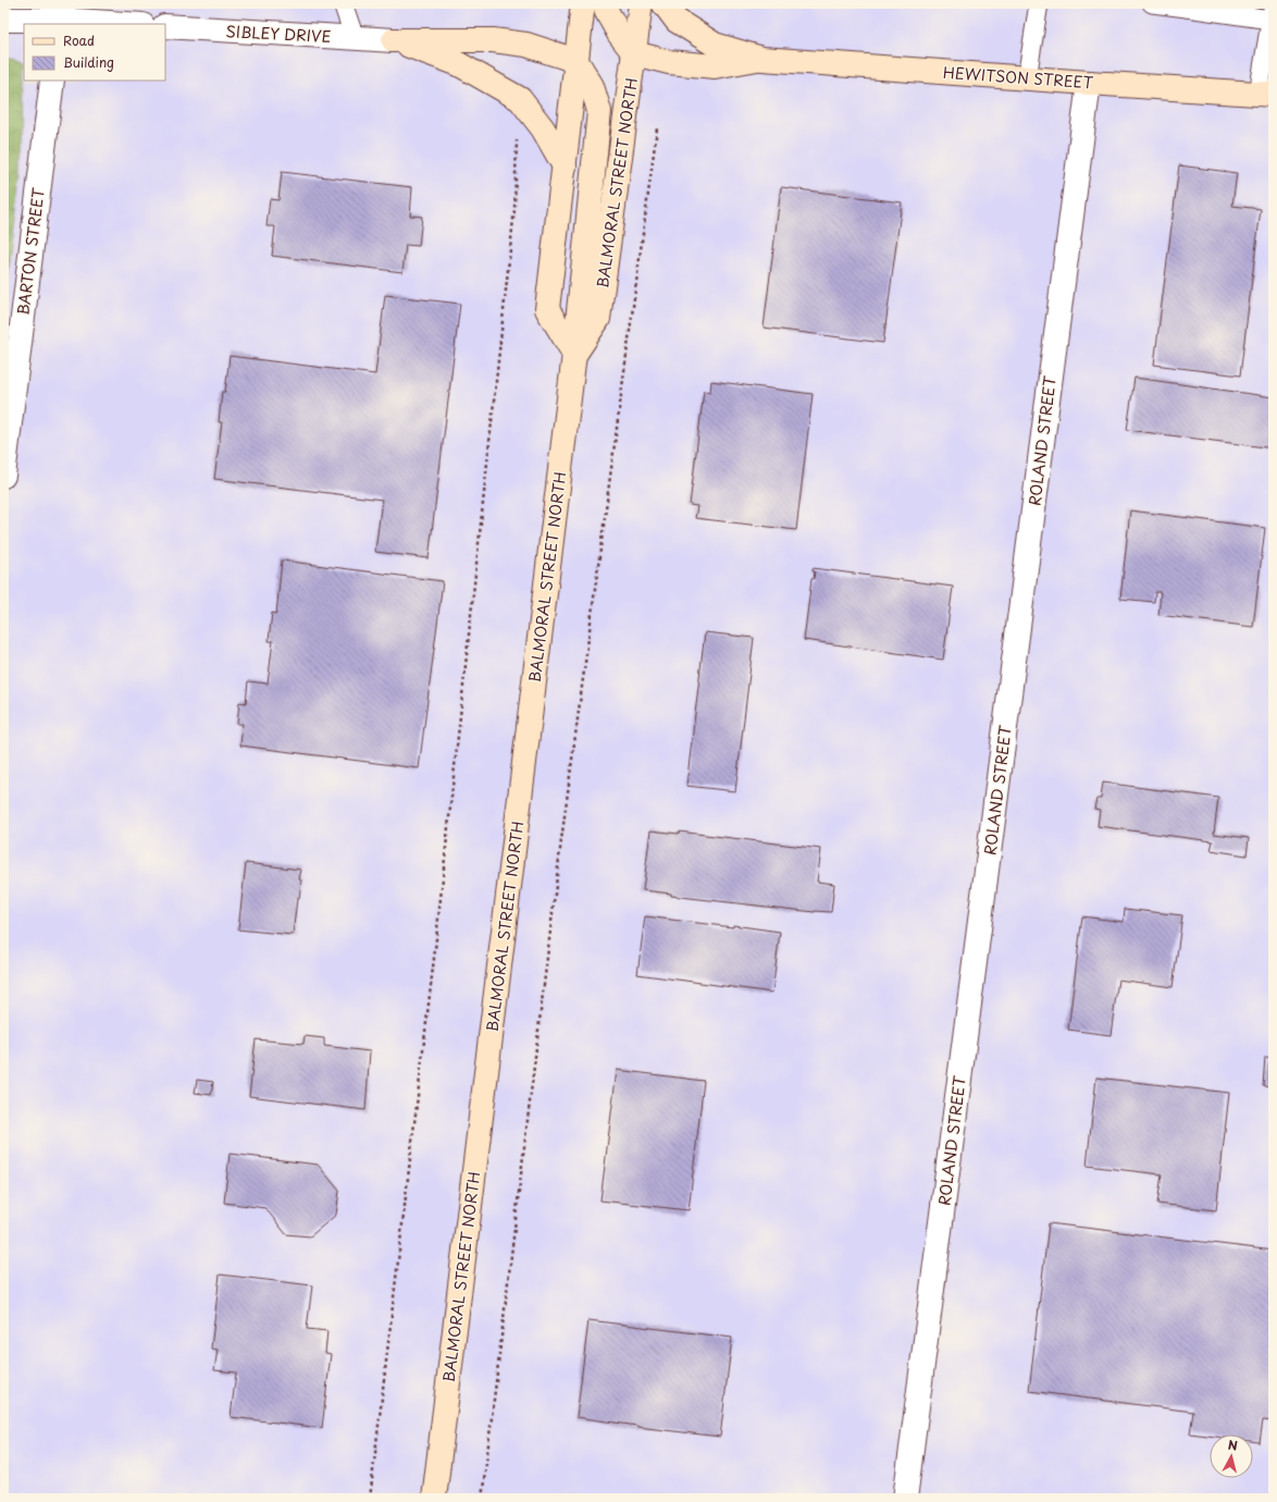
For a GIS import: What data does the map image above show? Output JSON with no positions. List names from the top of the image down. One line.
{"streets":{"main road":["HEWITSON STREET","BALMORAL STREET NORTH"],"street":["SIBLEY DRIVE","BARTON STREET","ROLAND STREET"]},"crossings":[["HEWITSON STREET","ROLAND STREET"]],"legend":["Road","Building"],"north":"top"}
